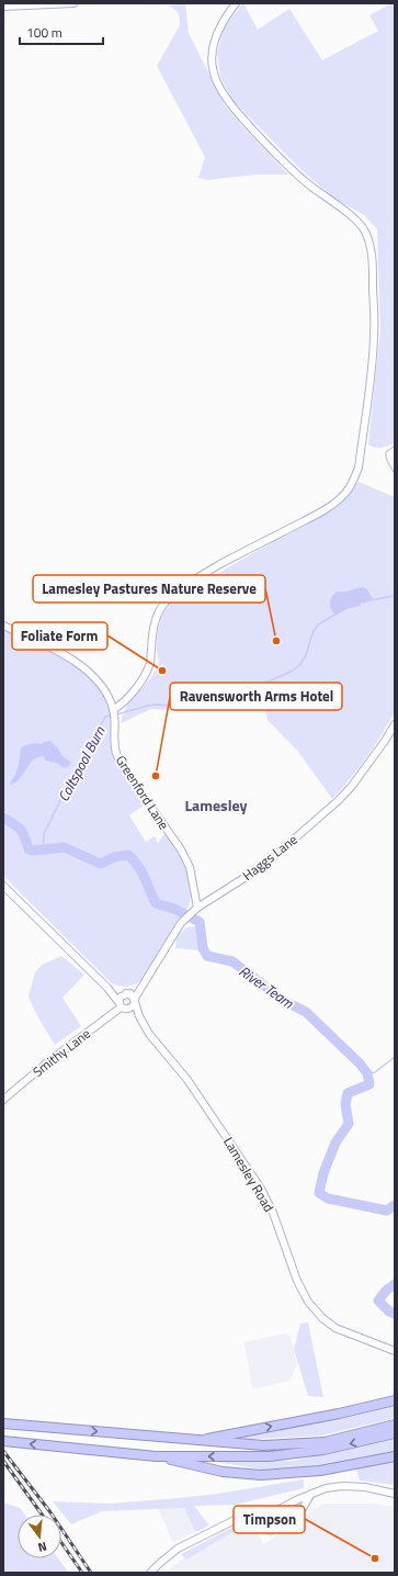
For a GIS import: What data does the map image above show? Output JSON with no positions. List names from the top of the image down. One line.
{"streets":{"street":["Greenford Lane","Haggs Lane","Smithy Lane","Lamesley Road"]},"crossings":[["Greenford Lane","Haggs Lane"],["Haggs Lane","Smithy Lane"],["Haggs Lane","Lamesley Road"],["Smithy Lane","Lamesley Road"]],"districts":["Lamesley"],"water":["Coltspool Burn","River Team"],"places":["Lamesley Pastures Nature Reserve","Foliate Form","Ravensworth Arms Hotel","Timpson"],"scale_bar":"100 m","north":"bottom"}
